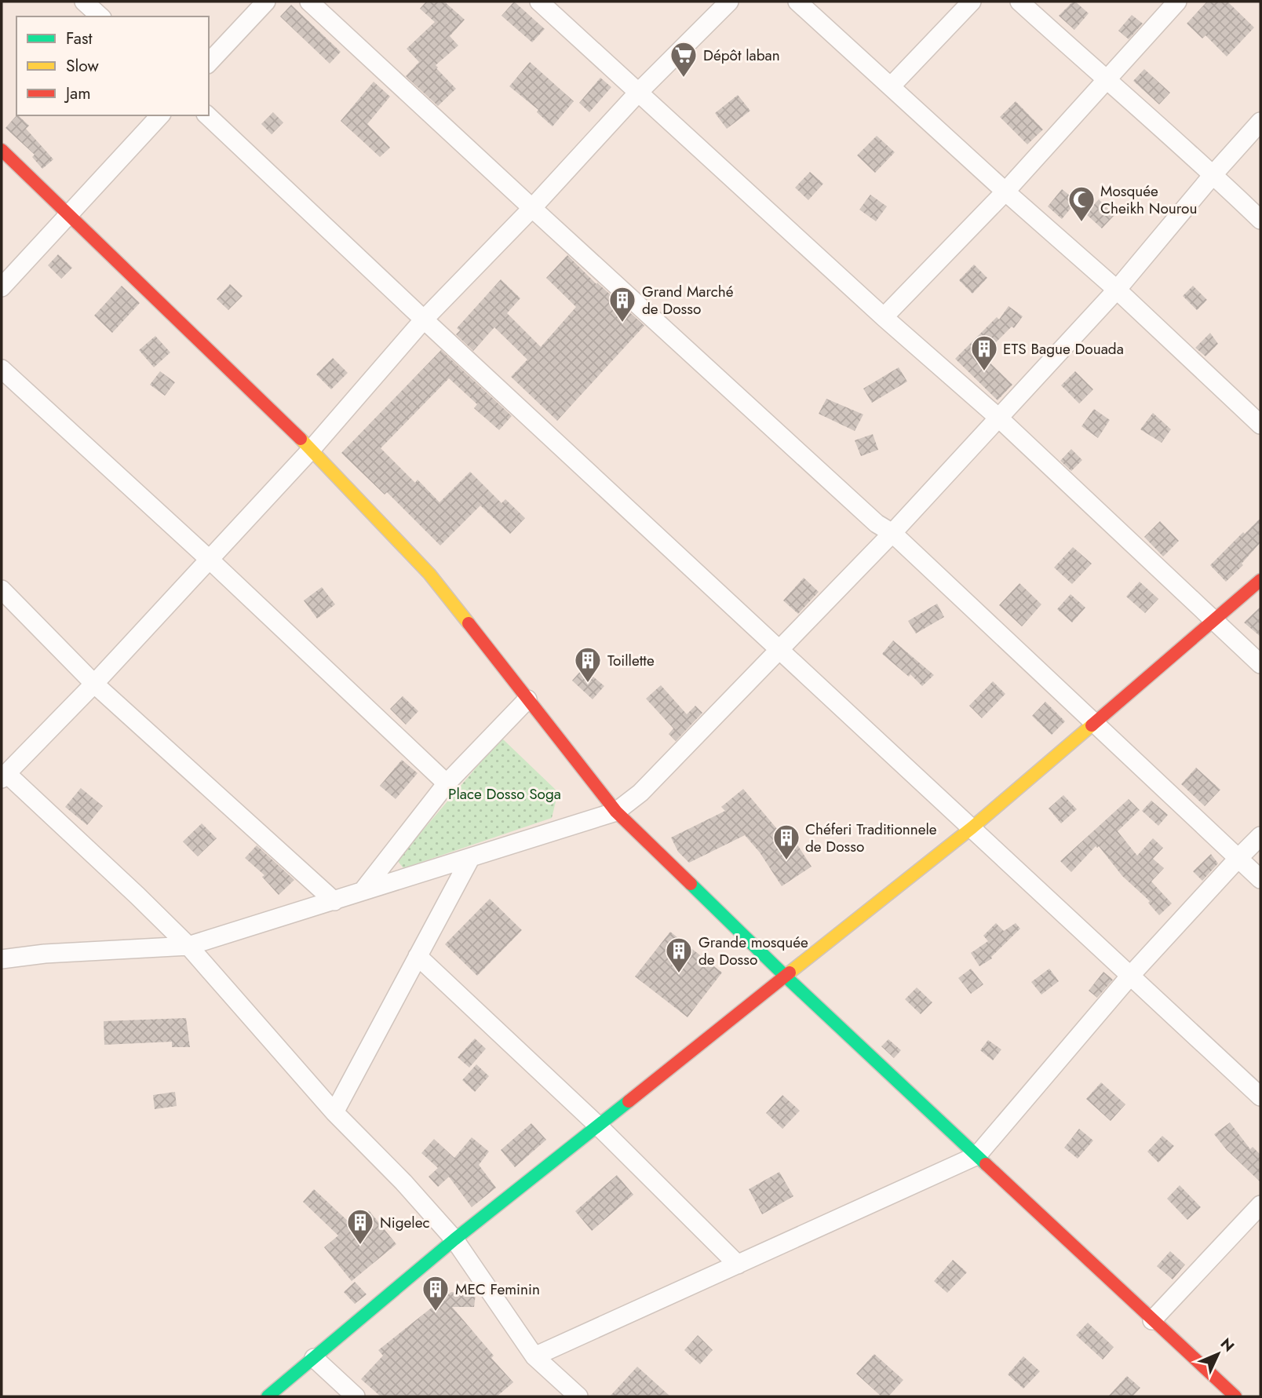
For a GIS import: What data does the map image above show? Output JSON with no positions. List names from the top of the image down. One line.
{"parks":["Place Dosso Soga"],"places":{"supermarket":["Dépôt laban"],"mosque":["Mosquée Cheikh Nourou"],"building":["Grand Marché de Dosso","ETS Bague Douada","Toillette","Chéferi Traditionnele de Dosso","Grande mosquée de Dosso","Nigelec","MEC Feminin"]},"legend":["Fast","Slow","Jam"],"north":"top right"}
